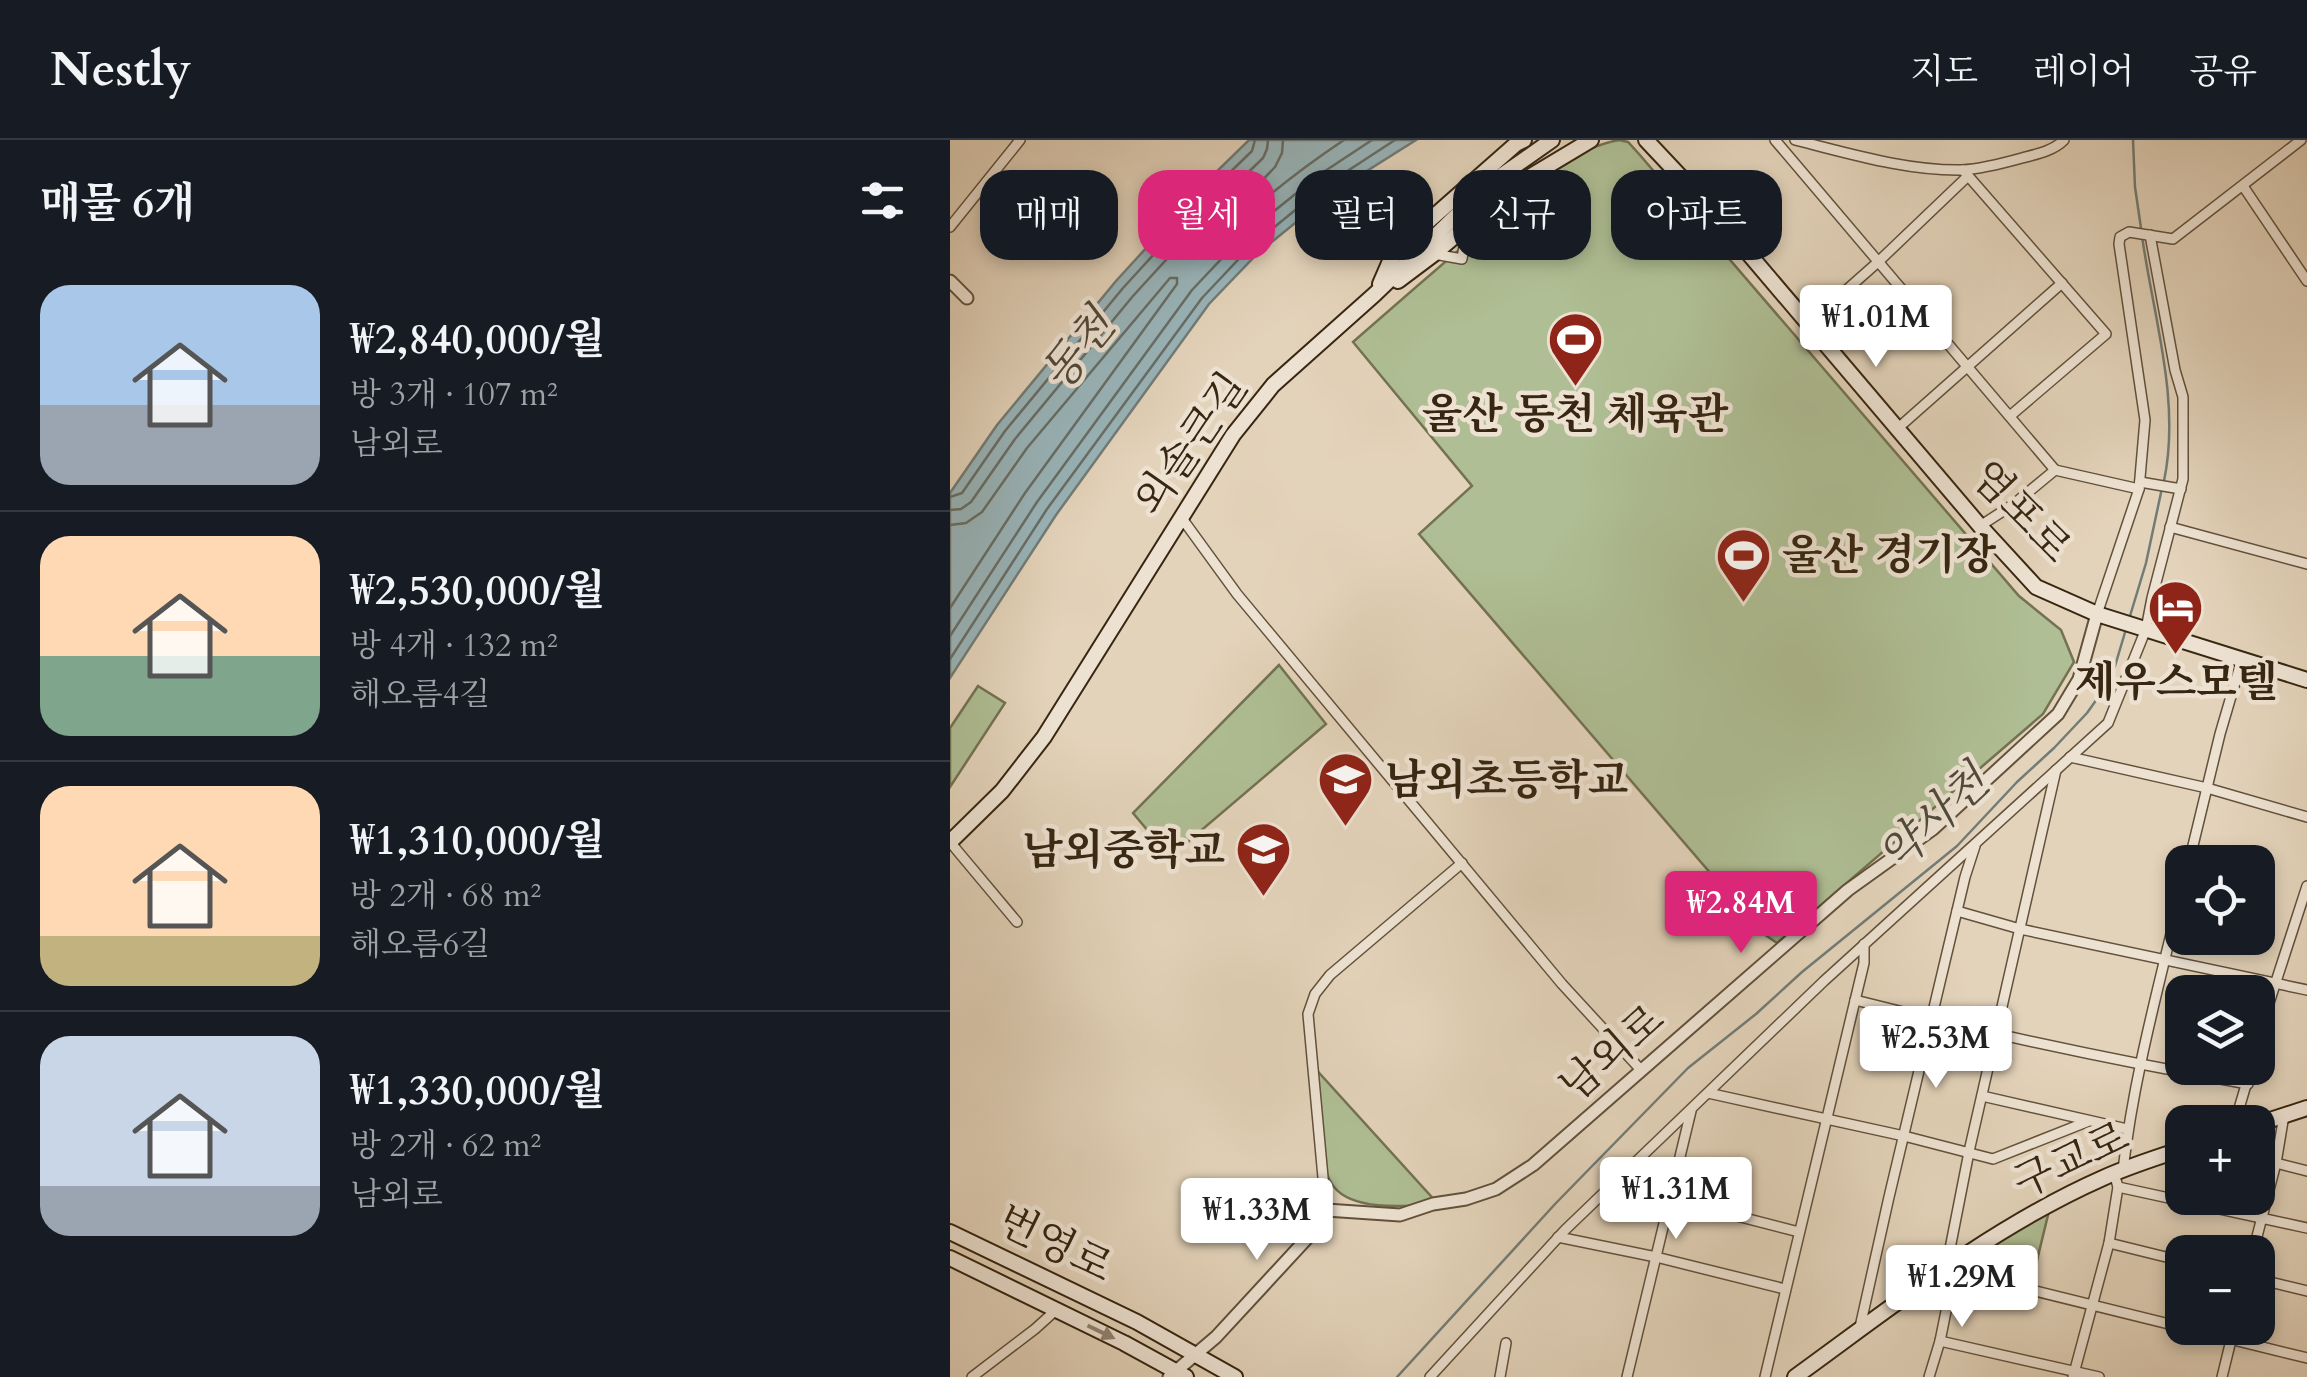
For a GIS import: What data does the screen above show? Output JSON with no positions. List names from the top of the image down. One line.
{"streets":{"main road":["외솔큰길","염포로","구교로","번영로"],"street":["남외로"]},"crossings":[["염포로","남외로"]],"water":["동천","약사천"],"places":{"sports":["울산 동천 체육관","울산 경기장"],"hotel":["제우스모텔"],"school or university":["남외초등학교","남외중학교"]},"page":{"header":"Nestly","nav":["지도","레이어","공유"],"heading":"매물 6개","chip":["매매","월세","필터","신규","아파트"],"list":[{"name":"₩2,840,000/월","note":"방 3개 · 107 m² · 남외로"},{"name":"₩2,530,000/월","note":"방 4개 · 132 m² · 해오름4길"},{"name":"₩1,310,000/월","note":"방 2개 · 68 m² · 해오름6길"},{"name":"₩1,330,000/월","note":"방 2개 · 62 m² · 남외로"}],"price":["₩1.01M","₩2.84M","₩2.53M","₩1.31M","₩1.33M","₩1.29M"],"map_buttons":["+","−"]}}
